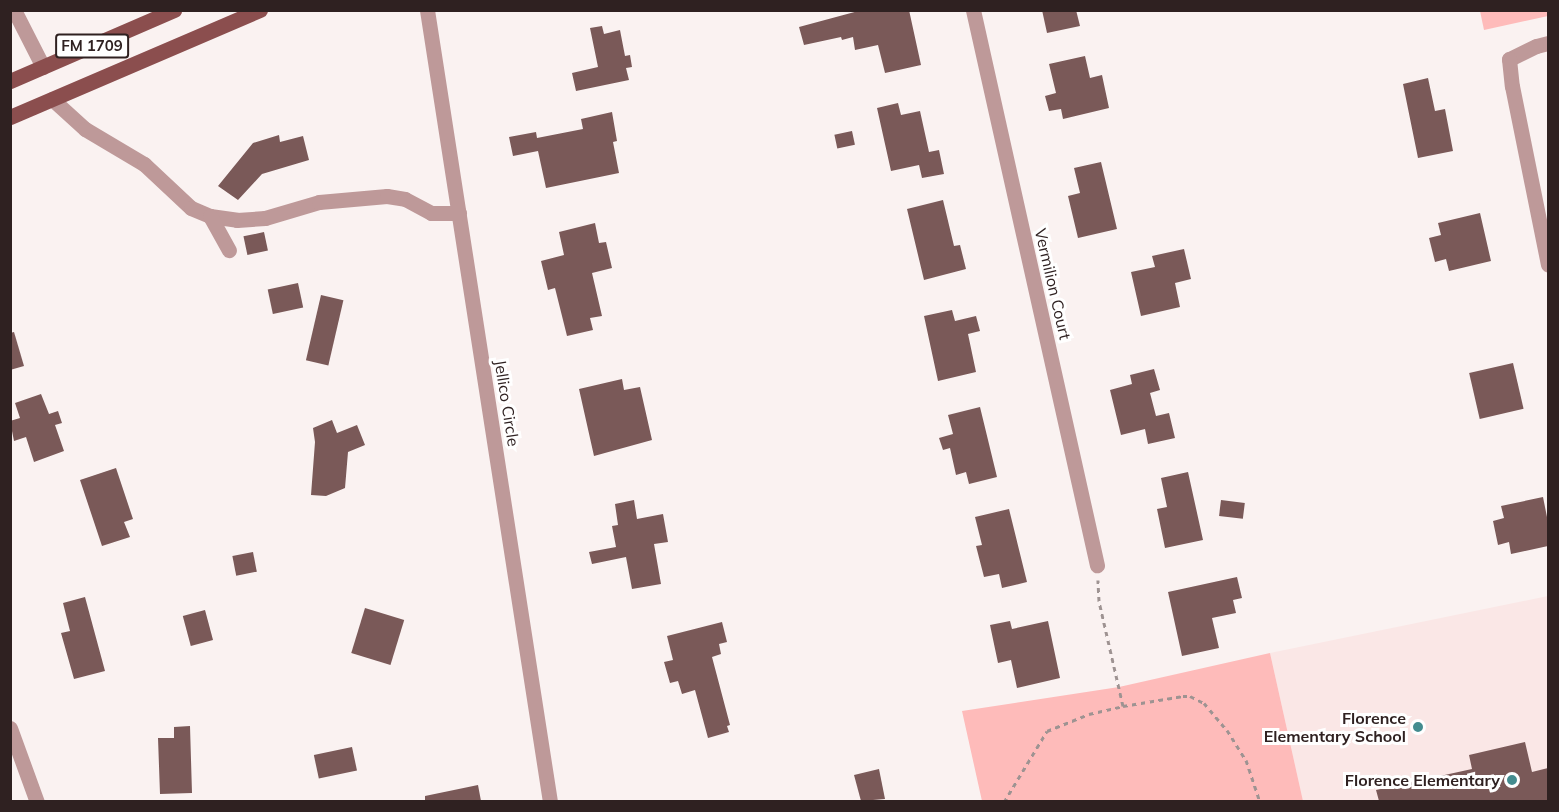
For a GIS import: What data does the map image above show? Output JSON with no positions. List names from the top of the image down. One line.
{"streets":{"main road":["FM 1709"],"street":["Vermilion Court","Jellico Circle"]},"places":["Florence Elementary School","Florence Elementary"]}
